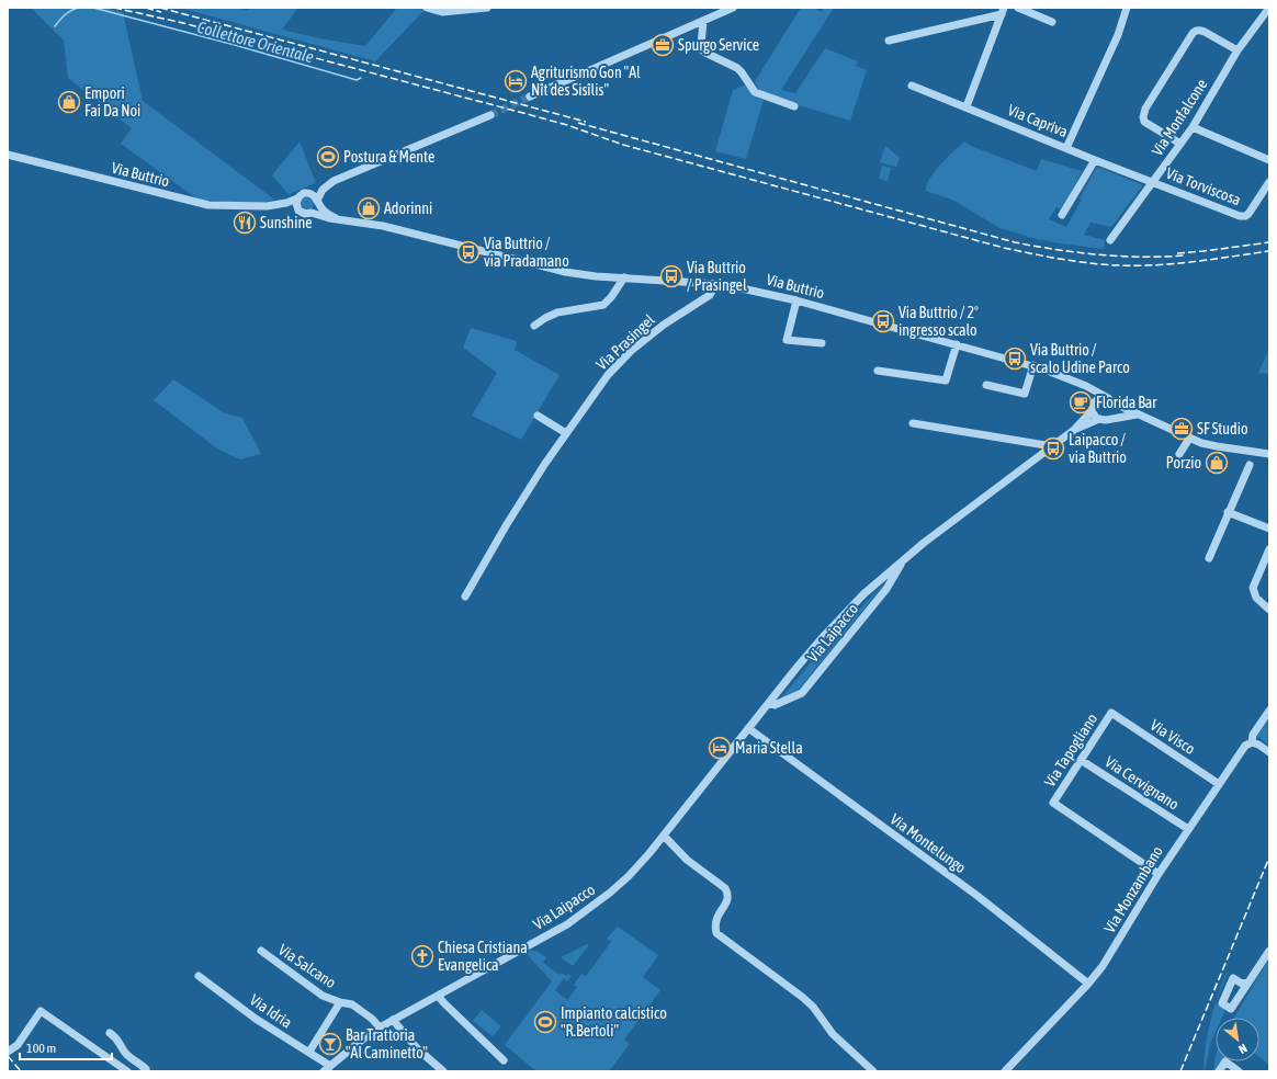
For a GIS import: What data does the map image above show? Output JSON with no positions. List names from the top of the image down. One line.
{"streets":{"street":["Via Monfalcone","Via Capriva","Via Buttrio","Via Torviscosa","Via Prasingel","Via Laipacco","Via Visco","Via Tapogliano","Via Cervignano","Via Montelungo","Via Monzambano","Via Salcano","Via Idria"]},"crossings":[["Via Monfalcone","Via Capriva"],["Via Monfalcone","Via Torviscosa"],["Via Capriva","Via Torviscosa"],["Via Buttrio","Via Prasingel"],["Via Buttrio","Via Laipacco"],["Via Laipacco","Via Montelungo"],["Via Laipacco","Via Salcano"],["Via Laipacco","Via Idria"],["Via Visco","Via Tapogliano"],["Via Visco","Via Monzambano"],["Via Tapogliano","Via Cervignano"],["Via Tapogliano","Via Monzambano"],["Via Cervignano","Via Monzambano"],["Via Montelungo","Via Monzambano"],["Via Salcano","Via Idria"]],"water":["Collettore Orientale"],"places":{"office":["Spurgo Service","SF Studio"],"hotel":["Agriturismo Gon \"Al Nît des Sisîlis\"","Maria Stella"],"shop":["Empori Fai Da Noi","Adorinni","Porzio"],"sports":["Postura & Mente","Impianto calcistico \"R.Bertoli\""],"restaurant":["Sunshine"],"bus stop":["Via Buttrio / via Pradamano","Via Buttrio / Prasingel","Via Buttrio / 2° ingresso scalo","Via Buttrio / scalo Udine Parco","Laipacco / via Buttrio"],"cafe":["Florida Bar"],"church":["Chiesa Cristiana Evangelica"],"bar":["Bar Trattoria \"Al Caminetto\""]},"scale_bar":"100 m","north":"bottom right"}
